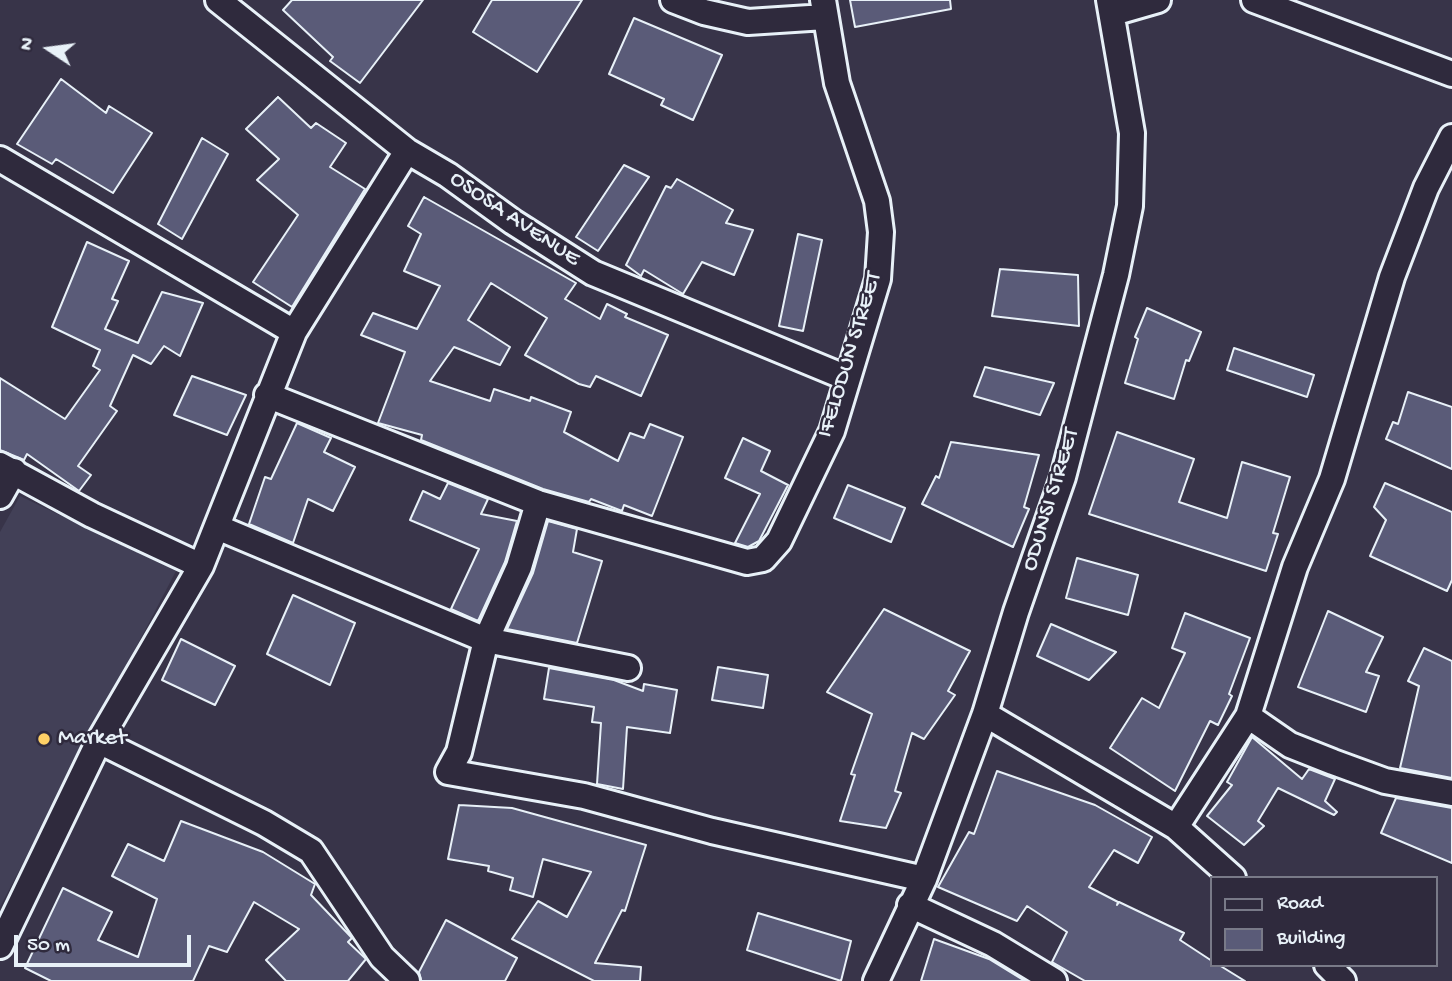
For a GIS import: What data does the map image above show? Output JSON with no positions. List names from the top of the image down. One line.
{"streets":{"street":["OSOSA AVENUE","IFELODUN STREET","ODUNSI STREET"]},"crossings":[["OSOSA AVENUE","IFELODUN STREET"]],"places":["Market"],"legend":["Road","Building"],"scale_bar":"50 m","north":"left"}
